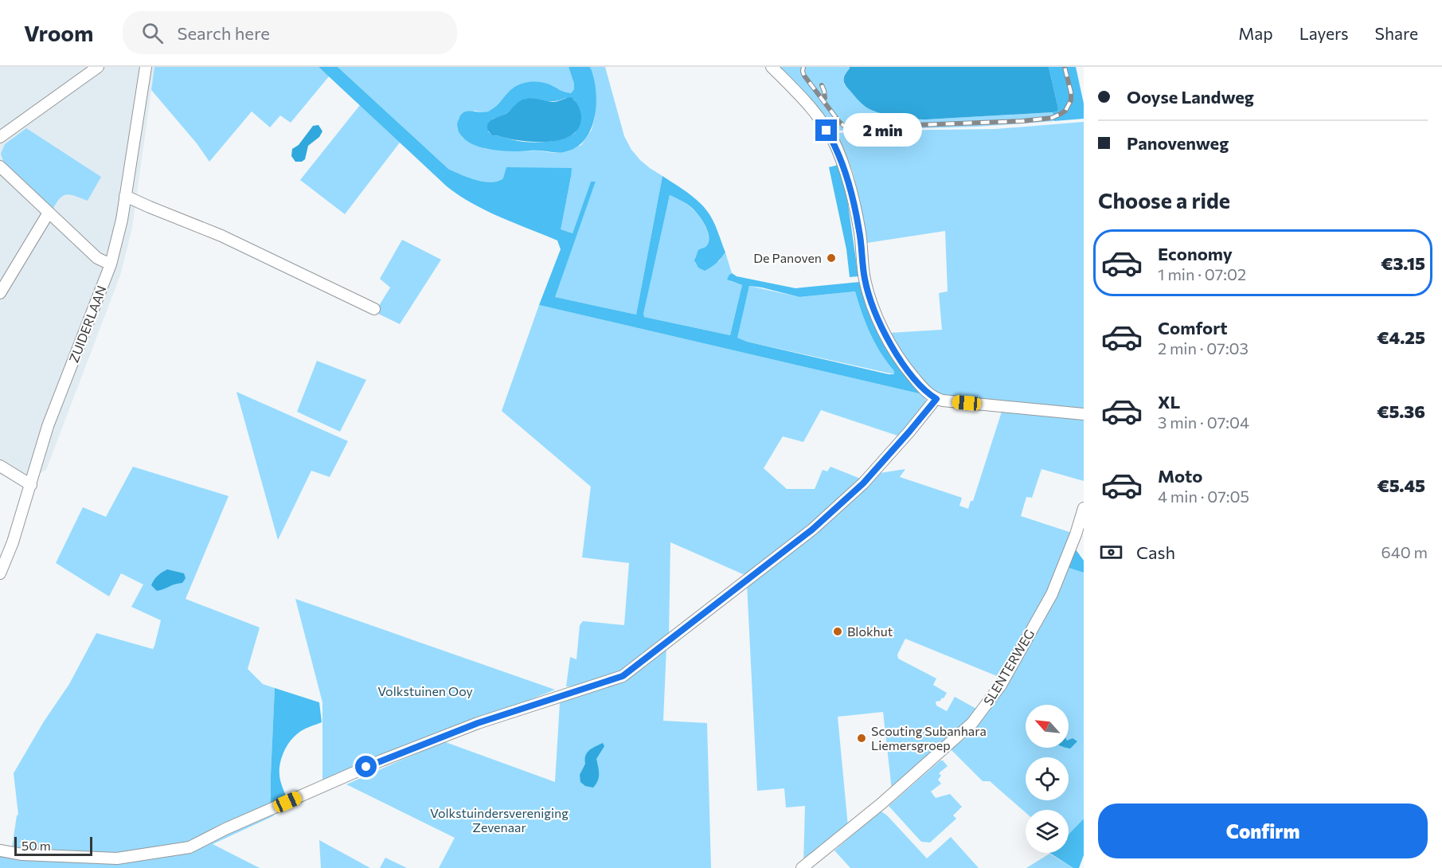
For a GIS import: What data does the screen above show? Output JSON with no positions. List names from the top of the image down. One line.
{"streets":{"street":["ZUIDERLAAN","SLENTERWEG"]},"parks":["Volkstuinen Ooy","Volkstuindersvereniging Zevenaar"],"places":["De Panoven","Blokhut","Scouting Subanhara Liemersgroep"],"scale_bar":"50 m","north":"top left","page":{"header":"Vroom","search":"Search here","nav":["Map","Layers","Share"],"banner":["Ooyse Landweg","Panovenweg"],"bubble":"2 min","heading":"Choose a ride","list":[{"name":"Economy","note":"1 min · 07:02","value":"€3.15"},{"name":"Comfort","note":"2 min · 07:03","value":"€4.25"},{"name":"XL","note":"3 min · 07:04","value":"€5.36"},{"name":"Moto","note":"4 min · 07:05","value":"€5.45"}],"pay":["Cash","640 m"],"buttons":"Confirm","scale":"50 m"}}
